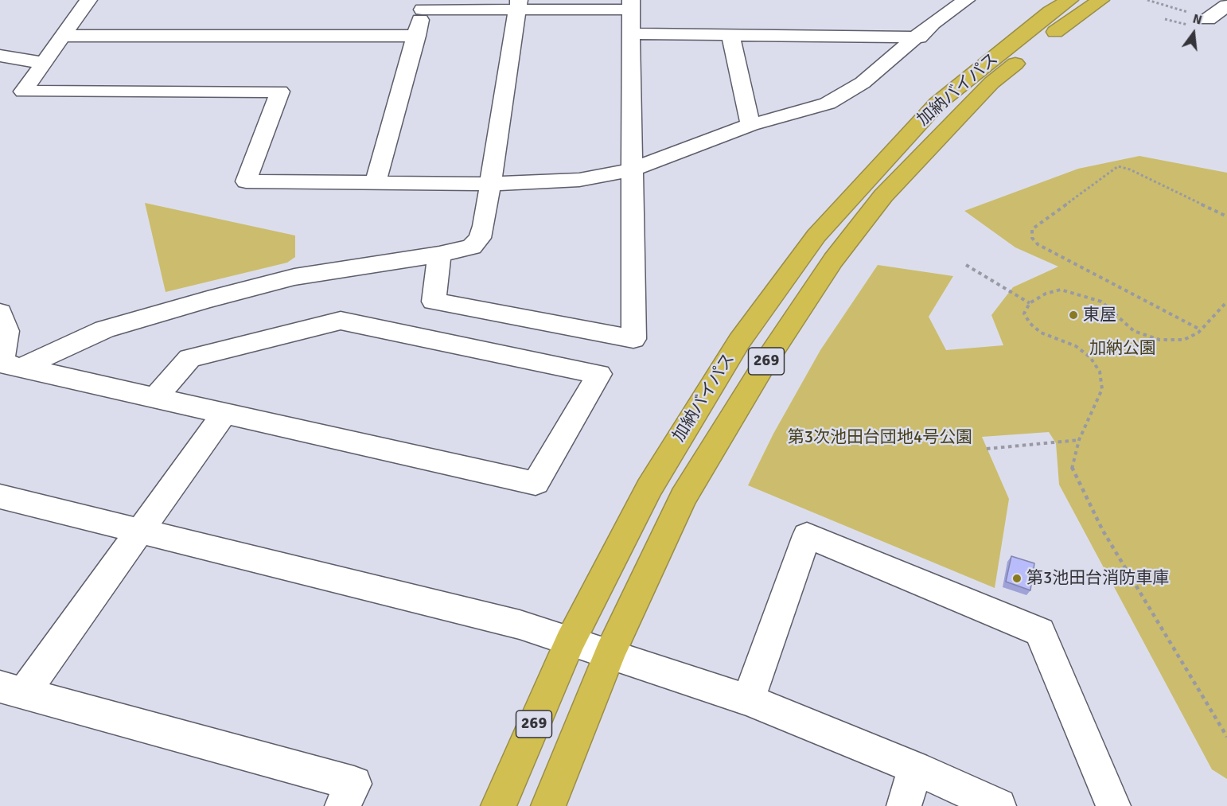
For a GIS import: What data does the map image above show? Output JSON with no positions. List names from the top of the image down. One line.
{"streets":{"highway":["加納バイパス","269"]},"parks":["加納公園","第3次池田台団地4号公園"],"places":["東屋","第3池田台消防車庫"],"north":"top"}
